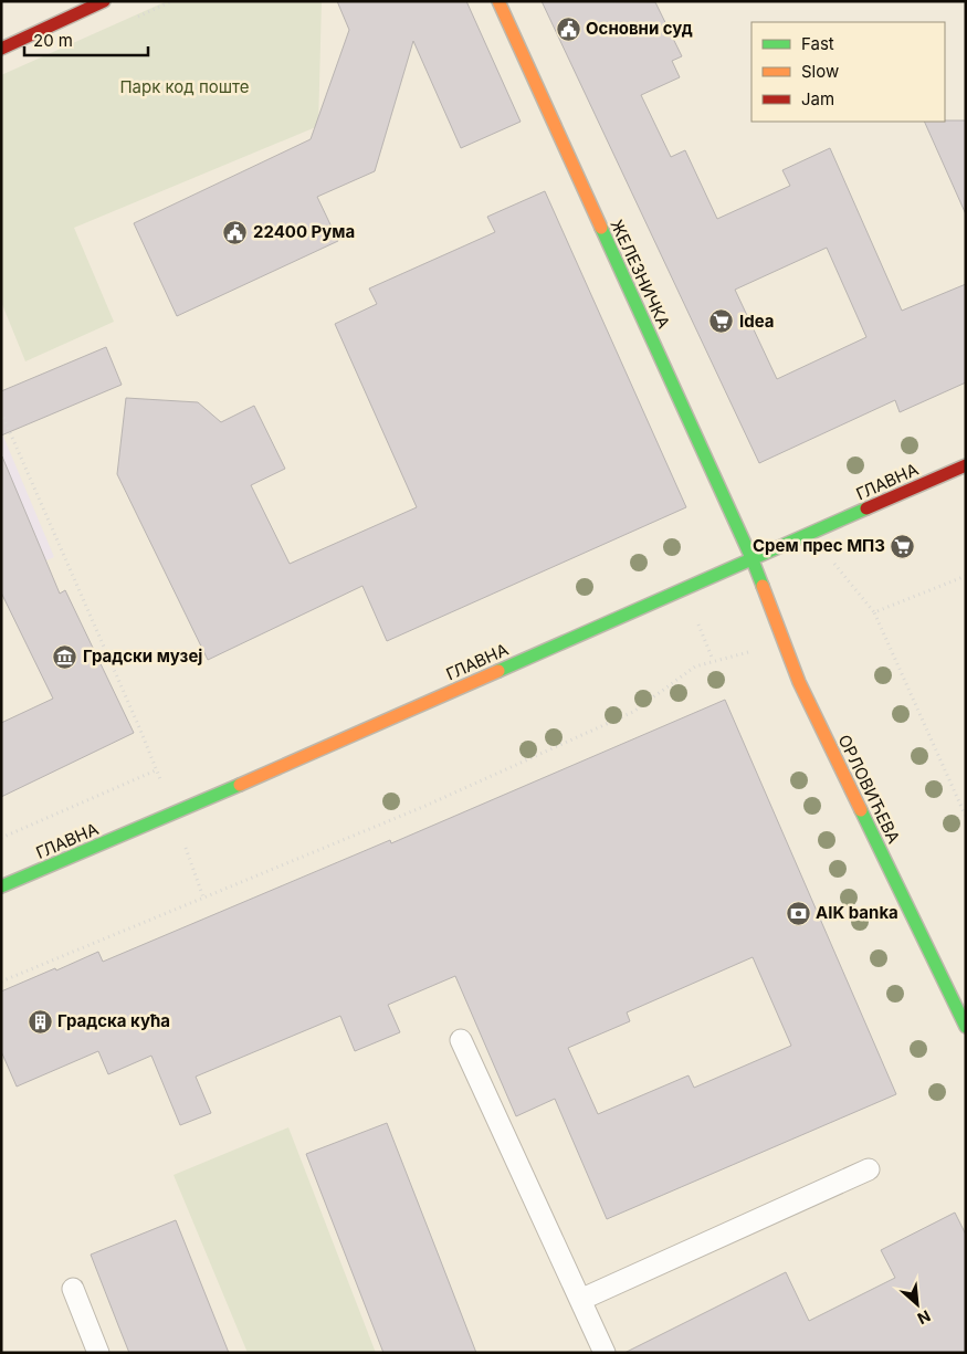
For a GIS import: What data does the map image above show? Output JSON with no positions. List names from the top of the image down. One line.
{"streets":{"street":["ЖЕЛЕЗНИЧКА","ГЛАВНА","ОРЛОВИЋЕВА"]},"crossings":[["ЖЕЛЕЗНИЧКА","ГЛАВНА"],["ЖЕЛЕЗНИЧКА","ОРЛОВИЋЕВА"],["ГЛАВНА","ОРЛОВИЋЕВА"]],"parks":["Парк код поште"],"places":{"public building":["Основни суд","22400 Рума"],"supermarket":["Idea","Срем прес МП3"],"museum":["Градски музеј"],"bank":["AIK banka"],"building":["Градска кућа"]},"legend":["Fast","Slow","Jam"],"scale_bar":"20 m","north":"bottom right"}
